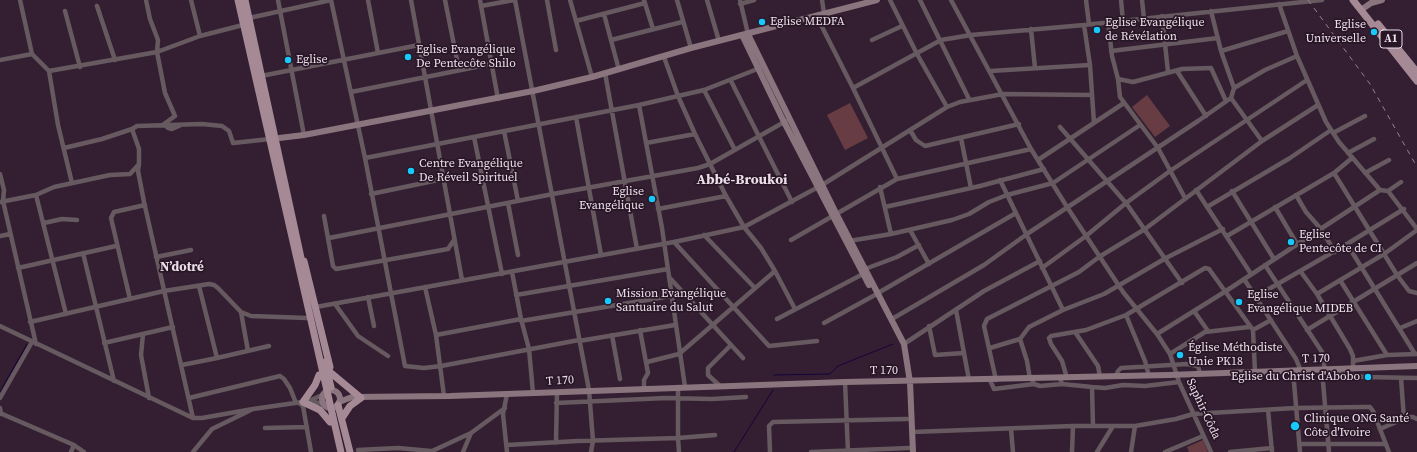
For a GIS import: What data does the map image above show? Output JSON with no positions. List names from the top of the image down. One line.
{"streets":{"main road":["A1"],"street":["T 170","Saphir-Côda"]},"crossings":[["T 170","Saphir-Côda"]],"districts":["Abbé-Broukoi","N’dotré"],"places":["Eglise MEDFA","Eglise Evangélique de Révélation","Eglise Universelle","Eglise Evangélique De Pentecôte Shilo","Eglise","Centre Evangélique De Réveil Spirituel","Eglise Evangélique","Eglise Pentecôte de CI","Mission Evangélique Santuaire du Salut","Eglise Evangélique MIDEB","Église Méthodiste Unie PK18","Eglise du Christ d'Abobo","Clinique ONG Santé Côte d'Ivoire"]}
